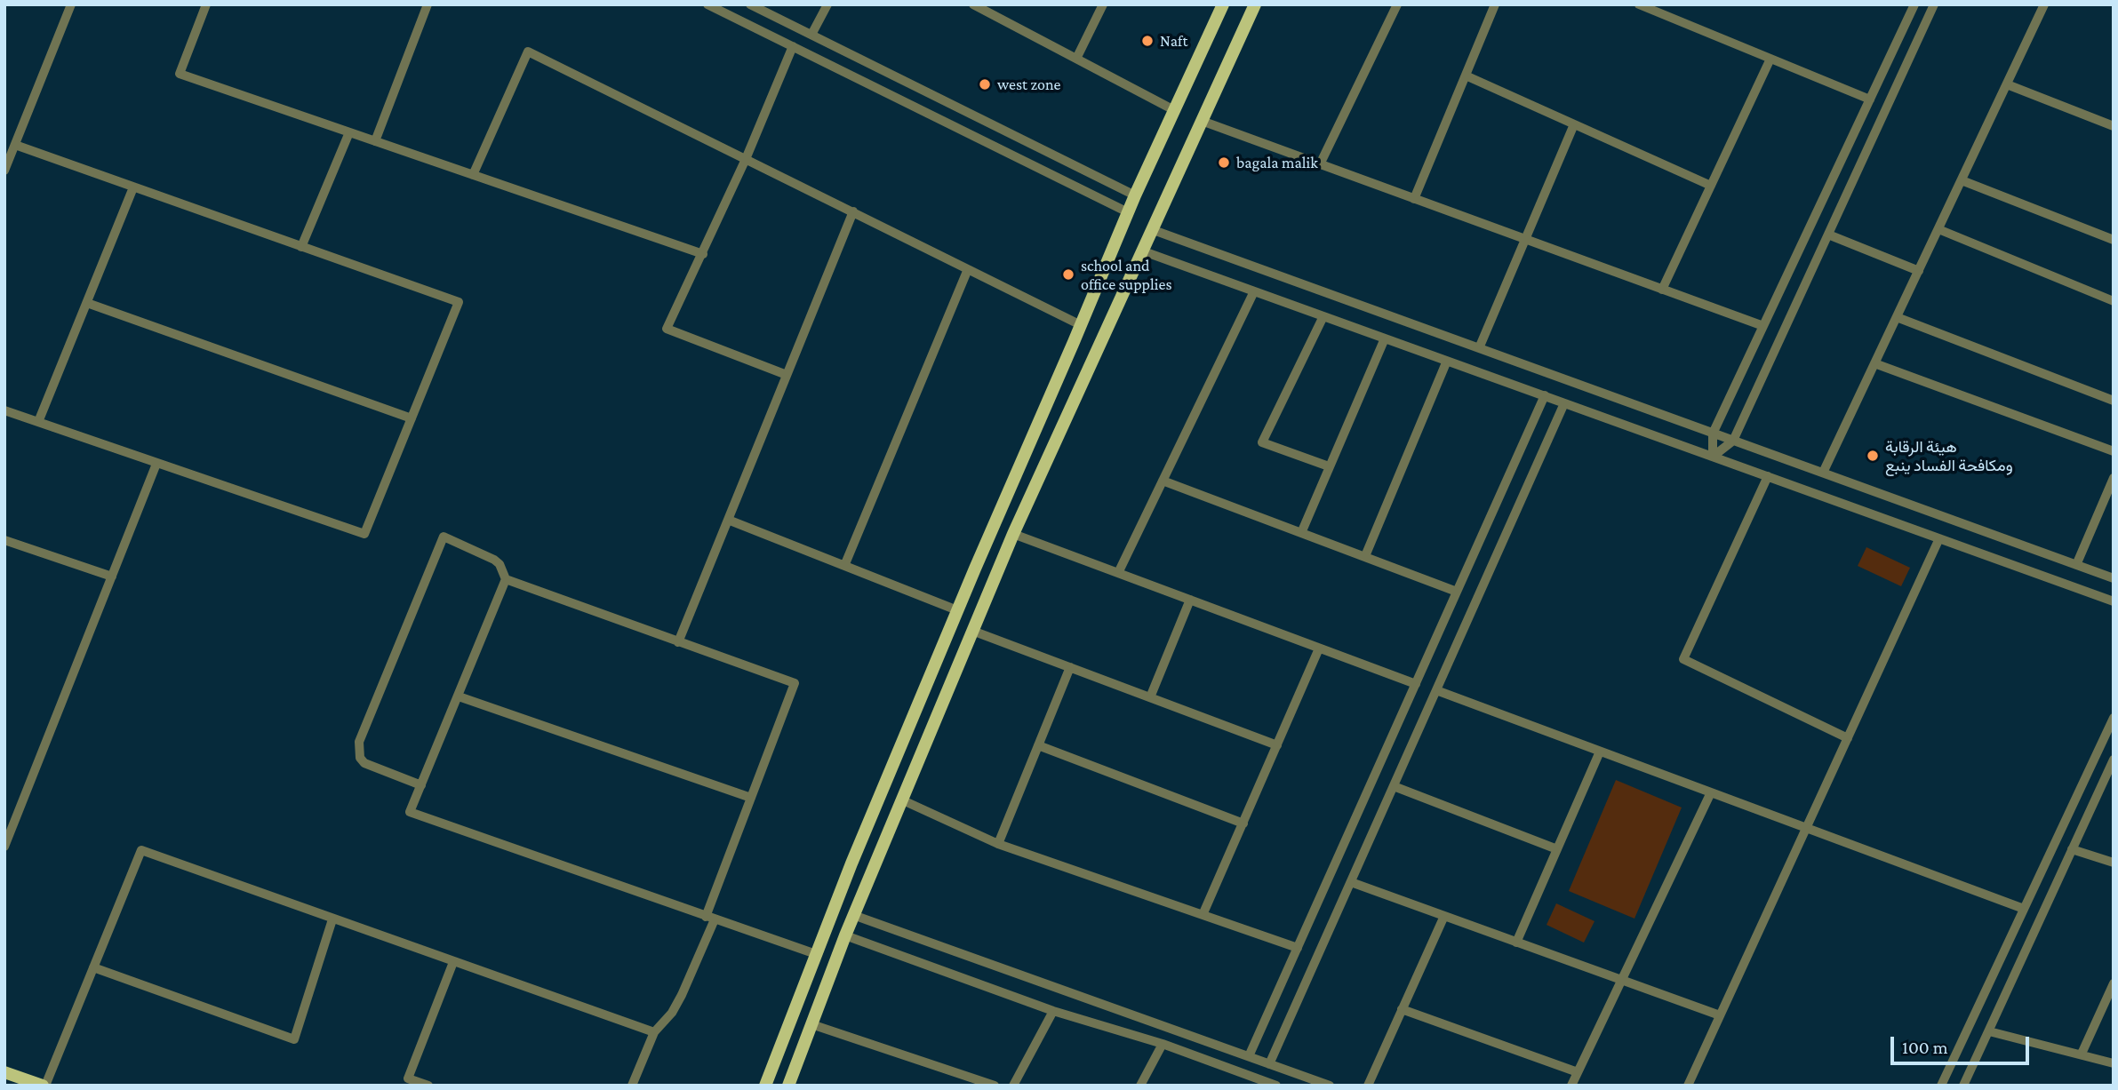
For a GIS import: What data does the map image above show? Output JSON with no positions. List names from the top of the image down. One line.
{"places":["Naft","west zone","bagala malik","school and office supplies","هيئة الرقابة ومكافحة الفساد ينبع"],"scale_bar":"100 m"}
